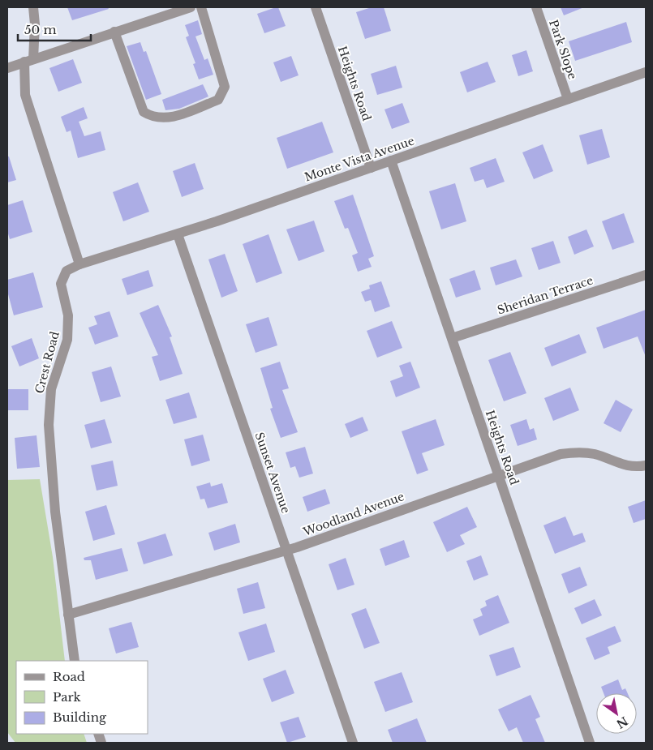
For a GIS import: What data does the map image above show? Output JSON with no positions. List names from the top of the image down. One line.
{"streets":{"street":["Park Slope","Heights Road","Monte Vista Avenue","Sheridan Terrace","Crest Road","Sunset Avenue","Woodland Avenue"]},"crossings":[["Park Slope","Monte Vista Avenue"],["Heights Road","Monte Vista Avenue"],["Heights Road","Sheridan Terrace"],["Heights Road","Woodland Avenue"],["Monte Vista Avenue","Crest Road"],["Monte Vista Avenue","Sunset Avenue"],["Crest Road","Woodland Avenue"],["Sunset Avenue","Woodland Avenue"]],"legend":["Road","Park","Building"],"scale_bar":"50 m","north":"bottom right"}
